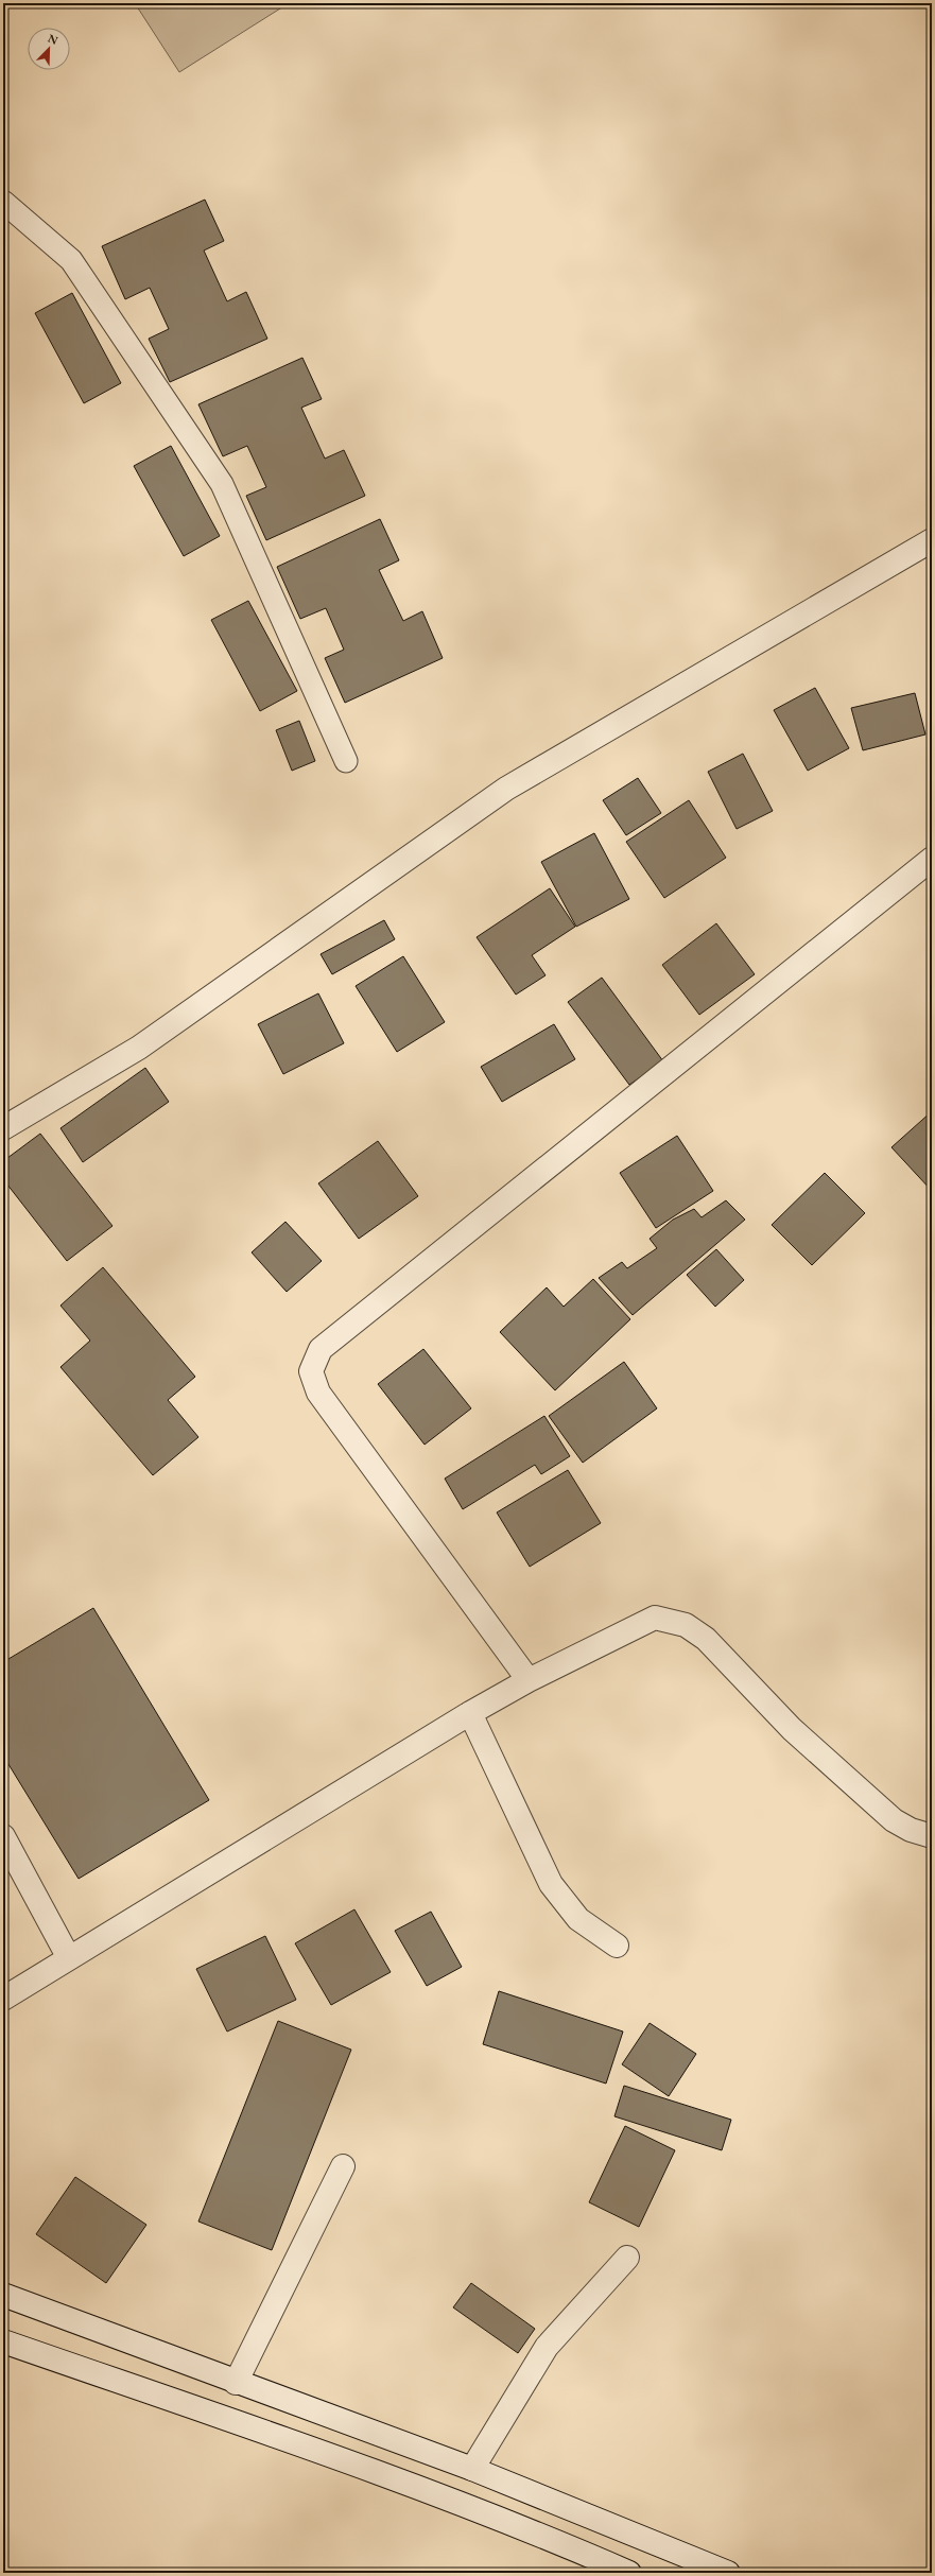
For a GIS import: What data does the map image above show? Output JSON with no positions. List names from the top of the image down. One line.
{"north":"top right"}
